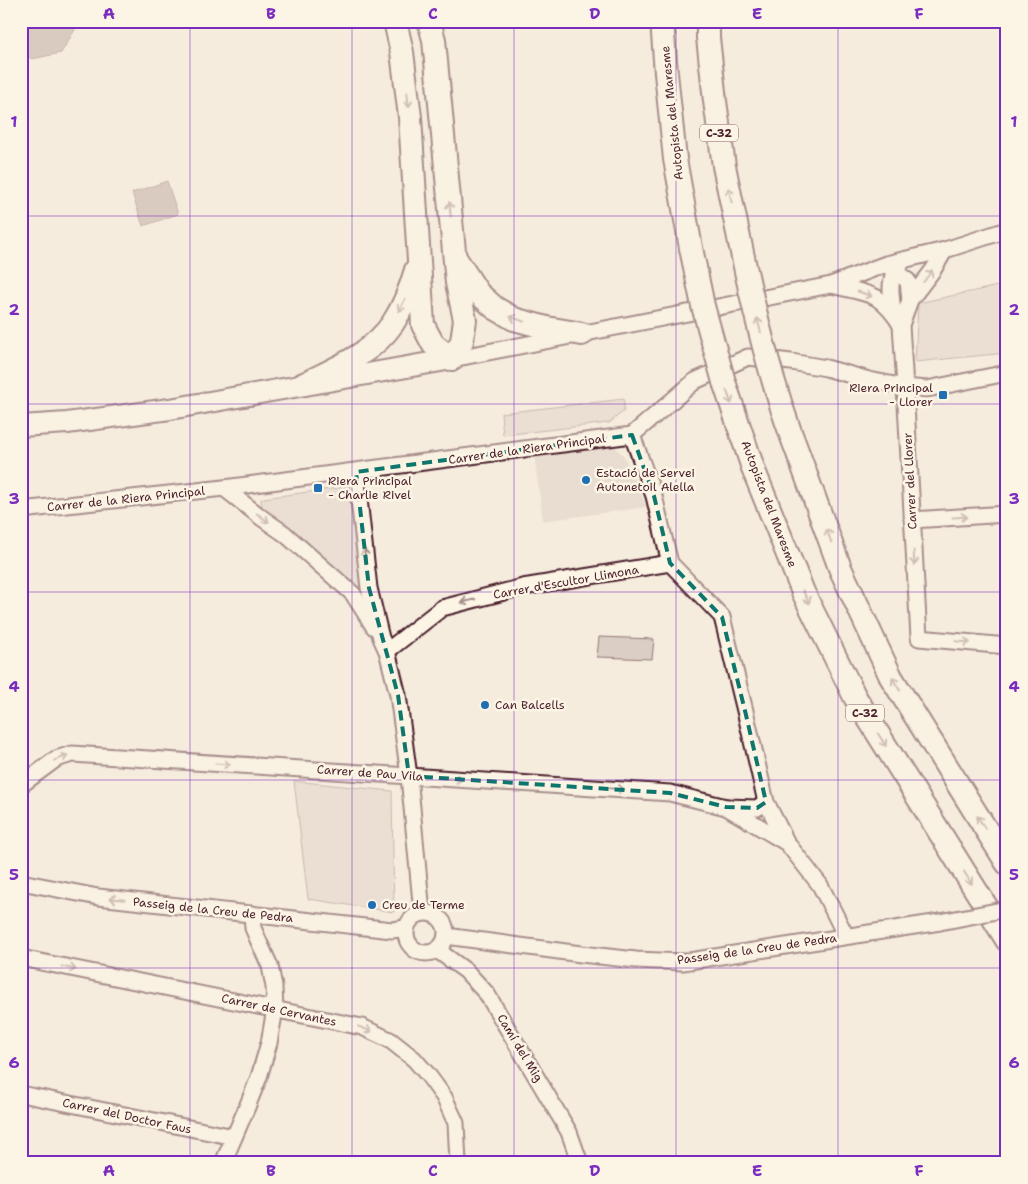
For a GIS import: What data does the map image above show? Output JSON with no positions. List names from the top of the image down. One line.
{"streets":{"highway":["Autopista del Maresme","C-32"],"street":["Carrer de la Riera Principal","Carrer del Llorer","Carrer d'Escultor Llimona","Carrer de Pau Vila","Passeig de la Creu de Pedra","Carrer de Cervantes","Camí del Mig","Carrer del Doctor Faus"]},"crossings":[["Passeig de la Creu de Pedra","Camí del Mig"]],"one_way":["Carrer d'Escultor Llimona","Carrer de Pau Vila","Carrer de Cervantes"],"places":{"transit":["Riera Principal - Llorer","Riera Principal - Charlie Rivel"],"other":["Estació de Servei Autonetoil Alella","Can Balcells","Creu de Terme"]},"grid":{"columns":["A","B","C","D","E","F"],"rows":["1","2","3","4","5","6"]}}
